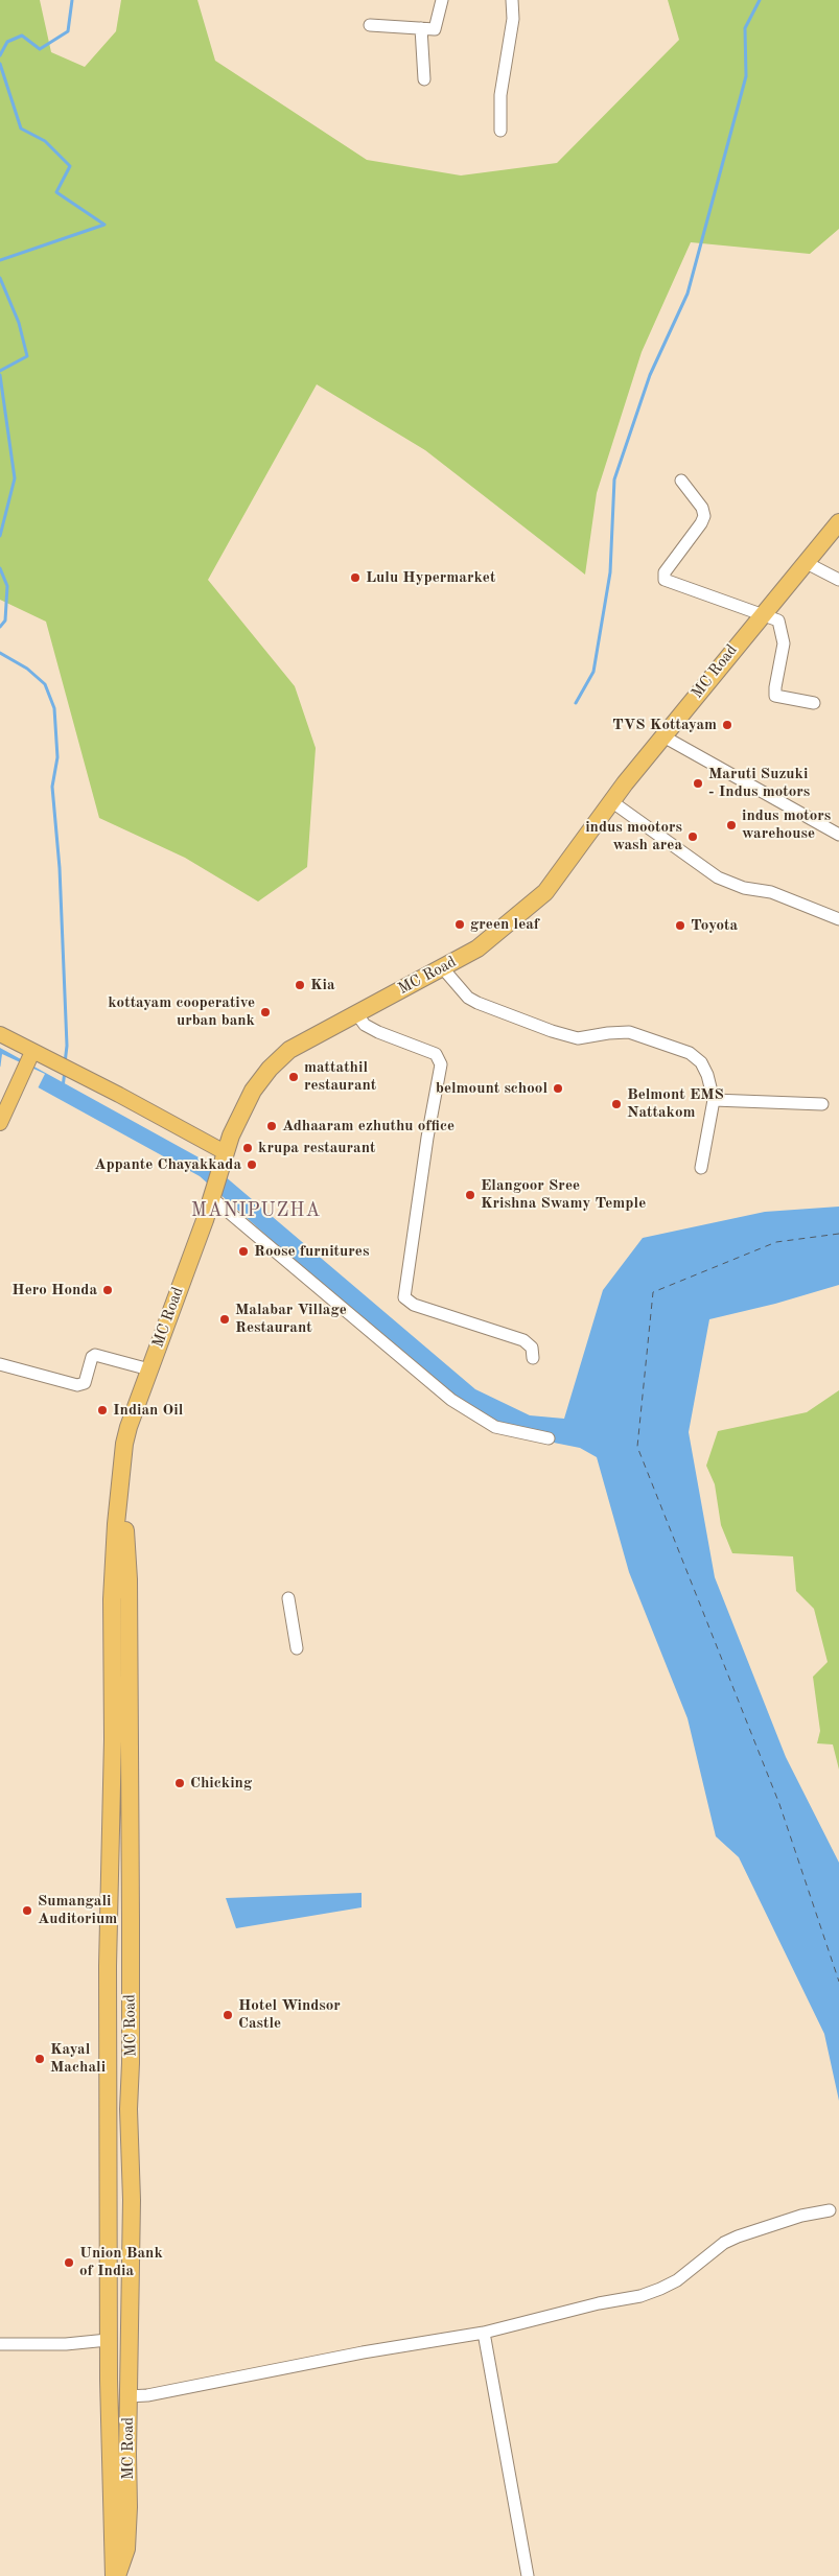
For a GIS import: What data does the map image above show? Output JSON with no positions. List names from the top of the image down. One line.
{"streets":{"highway":["MC Road"]},"districts":["MANIPUZHA"],"places":["Lulu Hypermarket","TVS Kottayam","Maruti Suzuki - Indus motors","indus motors warehouse","indus mootors wash area","green leaf","Toyota","Kia","kottayam cooperative urban bank","mattathil restaurant","belmount school","Belmont EMS Nattakom","Adhaaram ezhuthu office","krupa restaurant","Appante Chayakkada","Elangoor Sree Krishna Swamy Temple","Roose furnitures","Hero Honda","Malabar Village Restaurant","Indian Oil","Chicking","Sumangali Auditorium","Hotel Windsor Castle","Kayal Machali","Union Bank of India"]}
